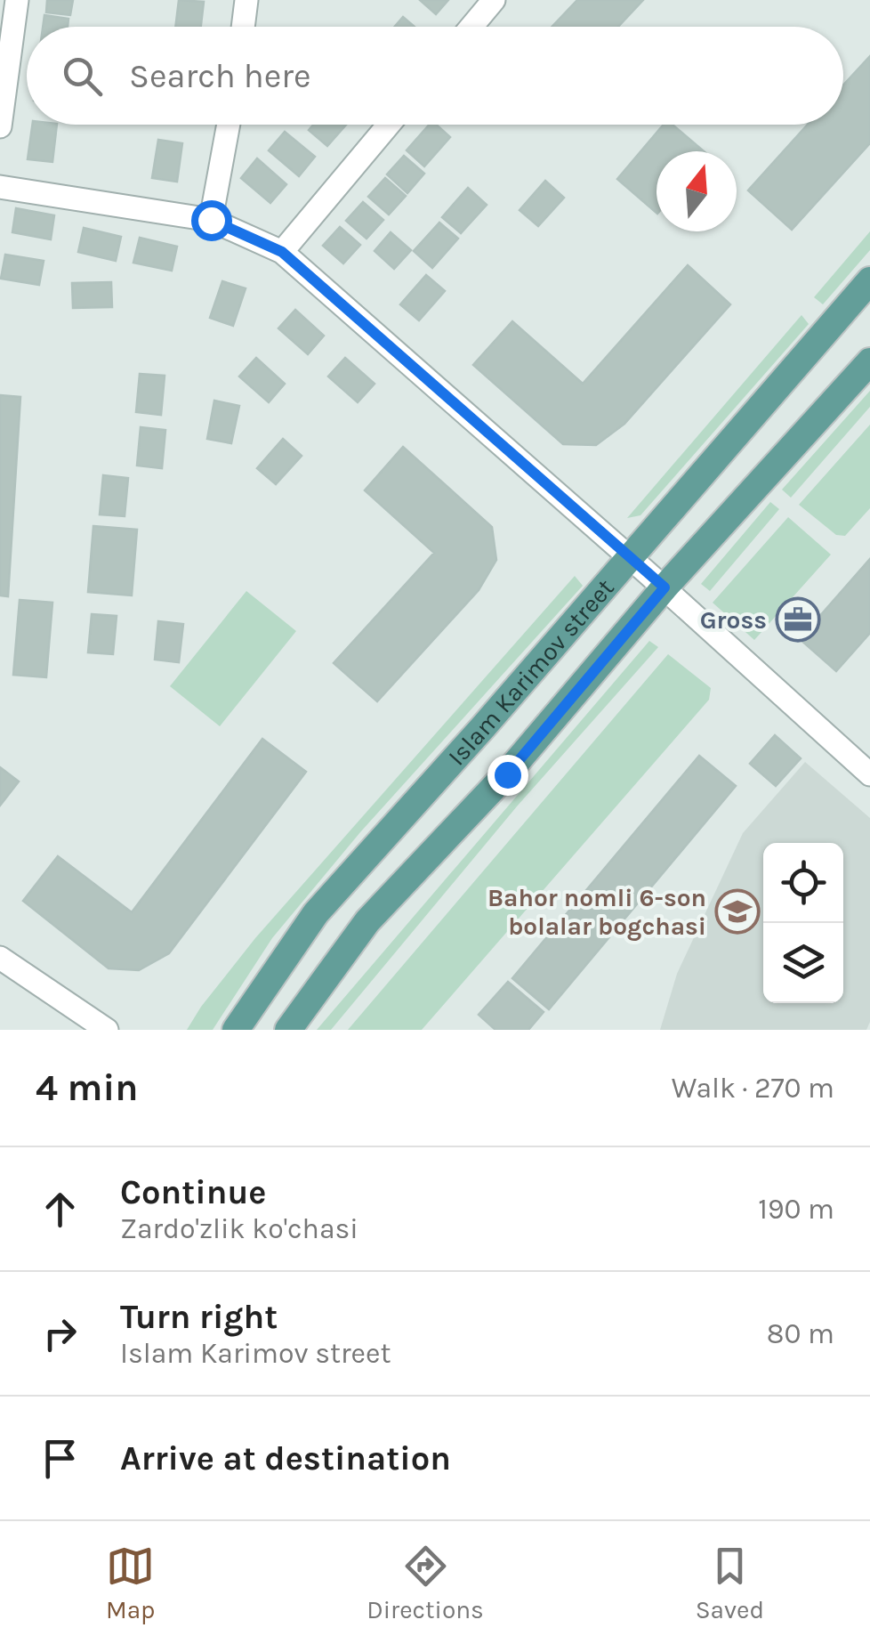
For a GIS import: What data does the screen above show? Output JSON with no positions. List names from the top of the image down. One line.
{"streets":{"main road":["Islam Karimov street"]},"places":{"office":["Gross"],"school or university":["Bahor nomli 6-son bolalar bogchasi"]},"north":"top","page":{"search":"Search here","heading":["4 min","Walk · 270 m"],"list":[["Continue","Zardo'zlik ko'chasi","190 m"],["Turn right","Islam Karimov street","80 m"],"Arrive at destination"],"nav":["Map","Directions","Saved"]}}
